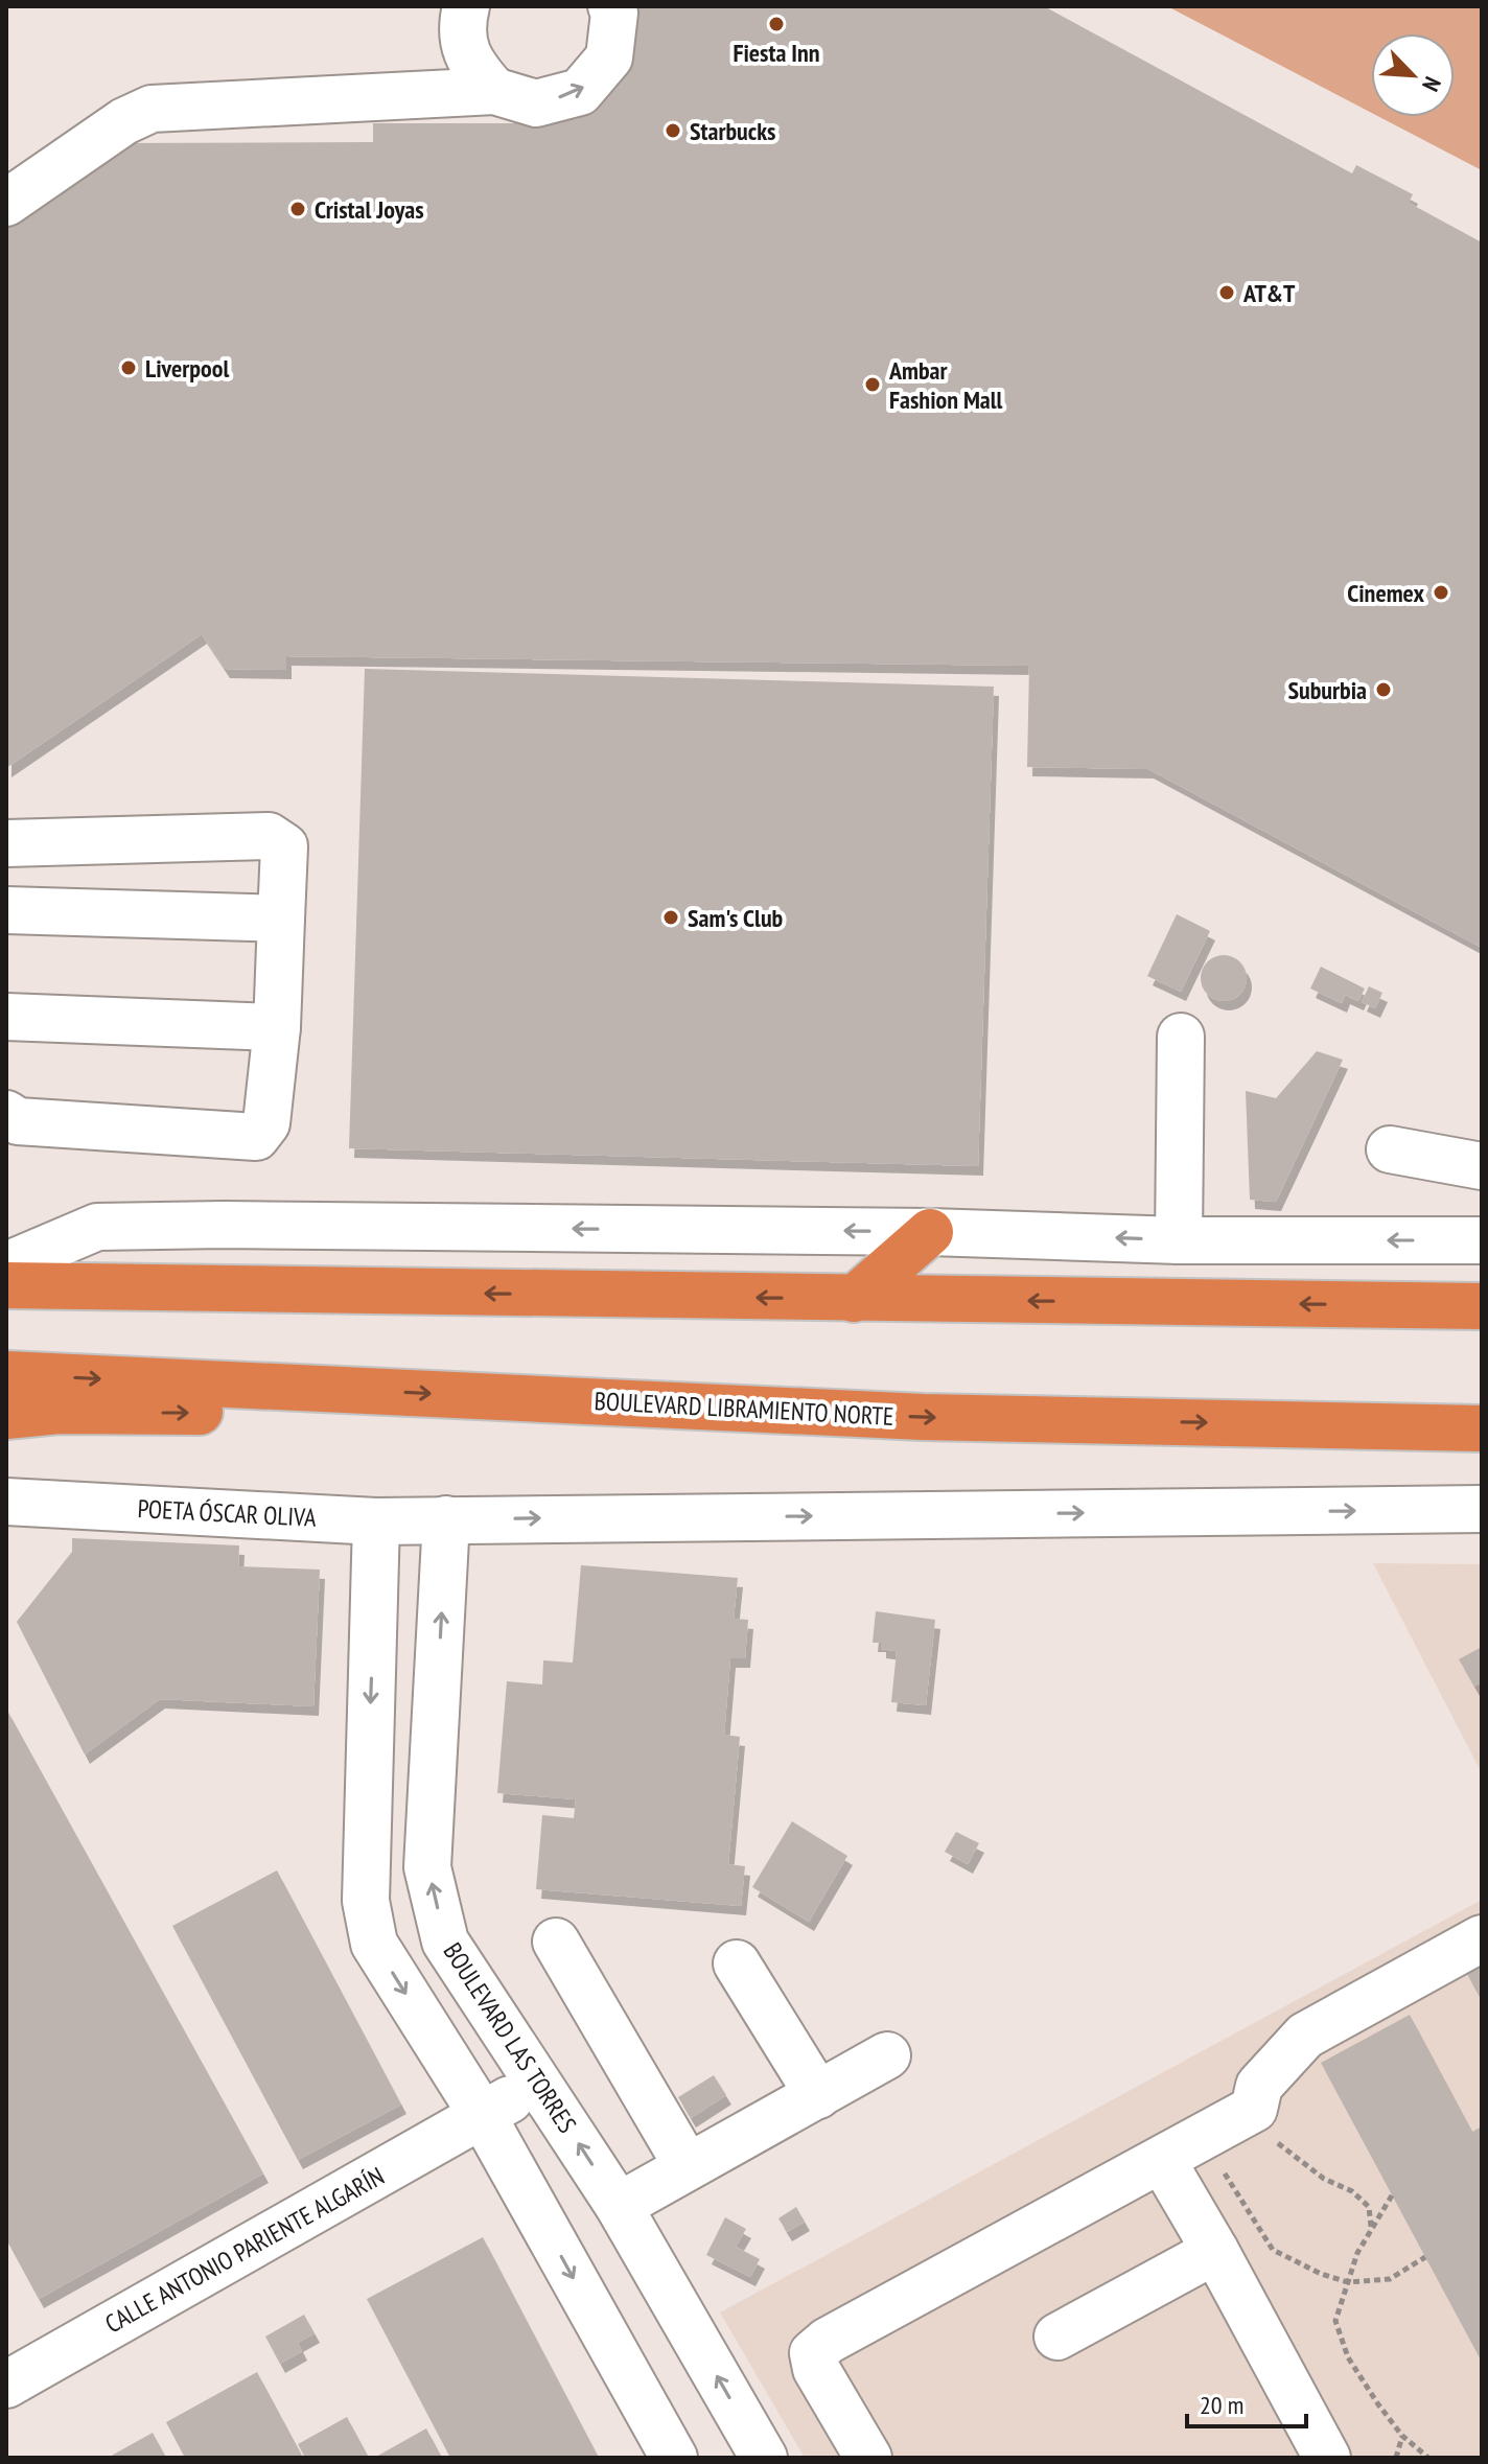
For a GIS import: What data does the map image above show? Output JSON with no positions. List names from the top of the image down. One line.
{"streets":{"highway":["BOULEVARD LIBRAMIENTO NORTE"],"street":["POETA ÓSCAR OLIVA","BOULEVARD LAS TORRES","CALLE ANTONIO PARIENTE ALGARÍN"]},"crossings":[["POETA ÓSCAR OLIVA","BOULEVARD LAS TORRES"],["BOULEVARD LAS TORRES","CALLE ANTONIO PARIENTE ALGARÍN"]],"places":["Fiesta Inn","Starbucks","Cristal Joyas","AT&T","Liverpool","Ambar Fashion Mall","Cinemex","Suburbia","Sam's Club"],"scale_bar":"20 m","north":"bottom right"}
